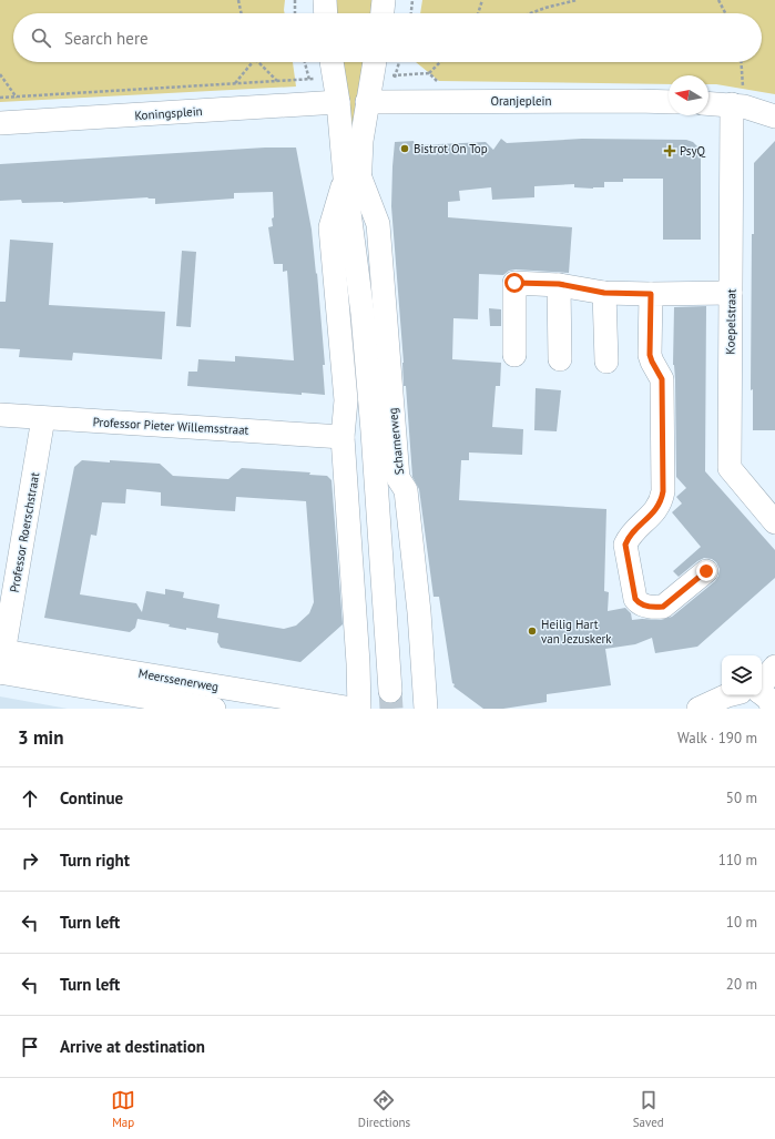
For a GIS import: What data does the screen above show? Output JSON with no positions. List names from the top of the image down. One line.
{"streets":{"street":["Oranjeplein","Koningsplein","Koepelstraat","Professor Pieter Willemsstraat","Scharnerweg","Professor Roerschstraat","Meerssenerweg"]},"crossings":[["Oranjeplein","Scharnerweg"],["Koningsplein","Scharnerweg"],["Professor Pieter Willemsstraat","Scharnerweg"],["Professor Pieter Willemsstraat","Professor Roerschstraat"],["Professor Roerschstraat","Meerssenerweg"]],"places":{"other":["Bistrot On Top","Heilig Hart van Jezuskerk"],"health":["PsyQ"]},"north":"left","page":{"search":"Search here","heading":["3 min","Walk · 190 m"],"list":[["Continue","50 m"],["Turn right","110 m"],["Turn left","10 m"],["Turn left","20 m"],"Arrive at destination"],"nav":["Map","Directions","Saved"]}}
